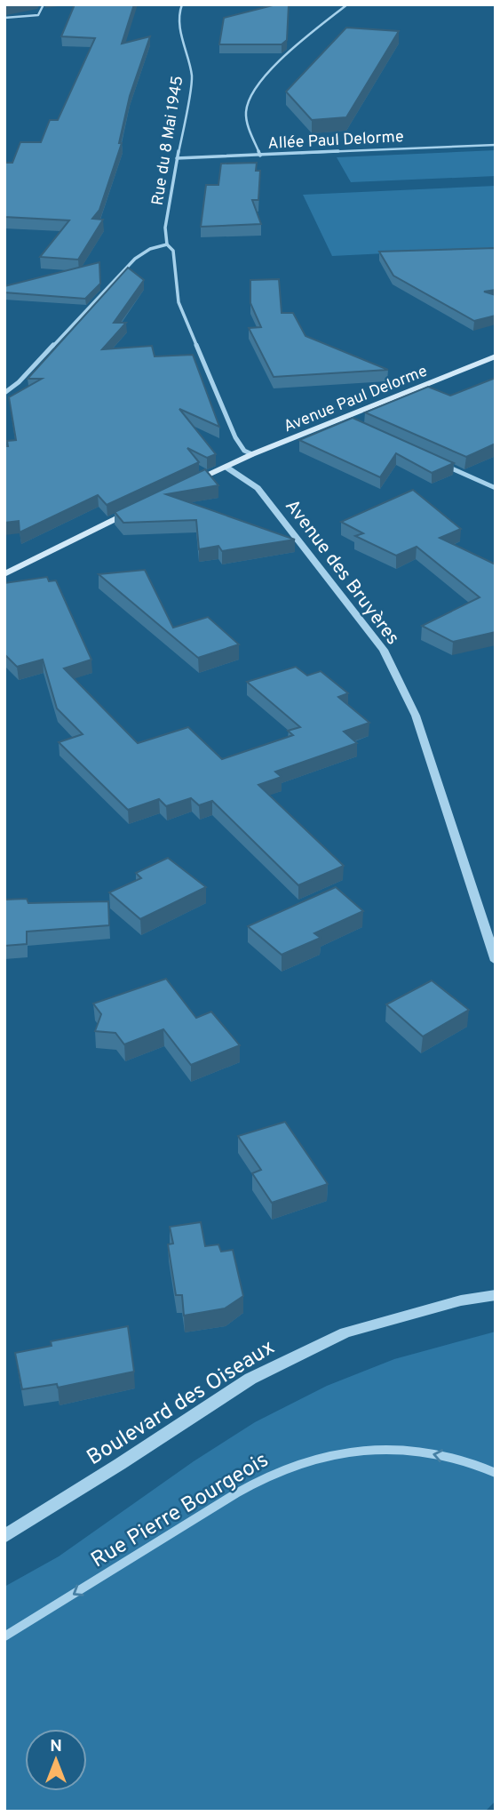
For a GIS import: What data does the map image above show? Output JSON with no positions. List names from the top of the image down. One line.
{"streets":{"main road":["Avenue Paul Delorme"],"street":["Allée Paul Delorme","Rue du 8 Mai 1945","Avenue des Bruyères","Boulevard des Oiseaux","Rue Pierre Bourgeois"]},"crossings":[["Allée Paul Delorme","Rue du 8 Mai 1945"],["Avenue Paul Delorme","Avenue des Bruyères"]],"one_way":["Rue Pierre Bourgeois"],"north":"top"}
